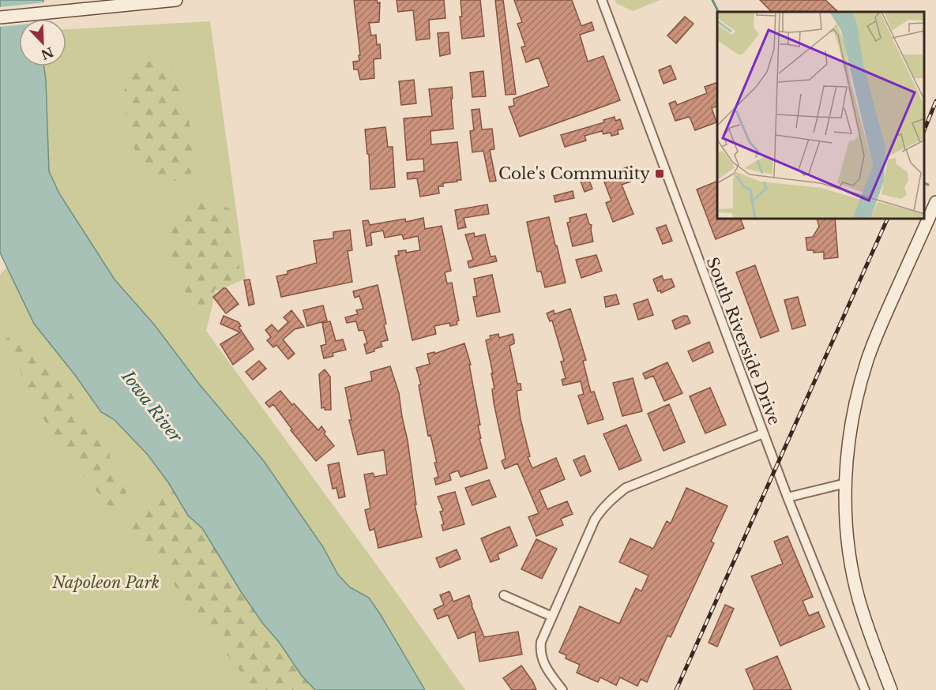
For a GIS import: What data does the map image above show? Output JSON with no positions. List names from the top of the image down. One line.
{"streets":{"street":["South Riverside Drive"]},"water":["Iowa River"],"parks":["Napoleon Park"],"places":{"transit":["Cole's Community"]},"north":"bottom right"}
